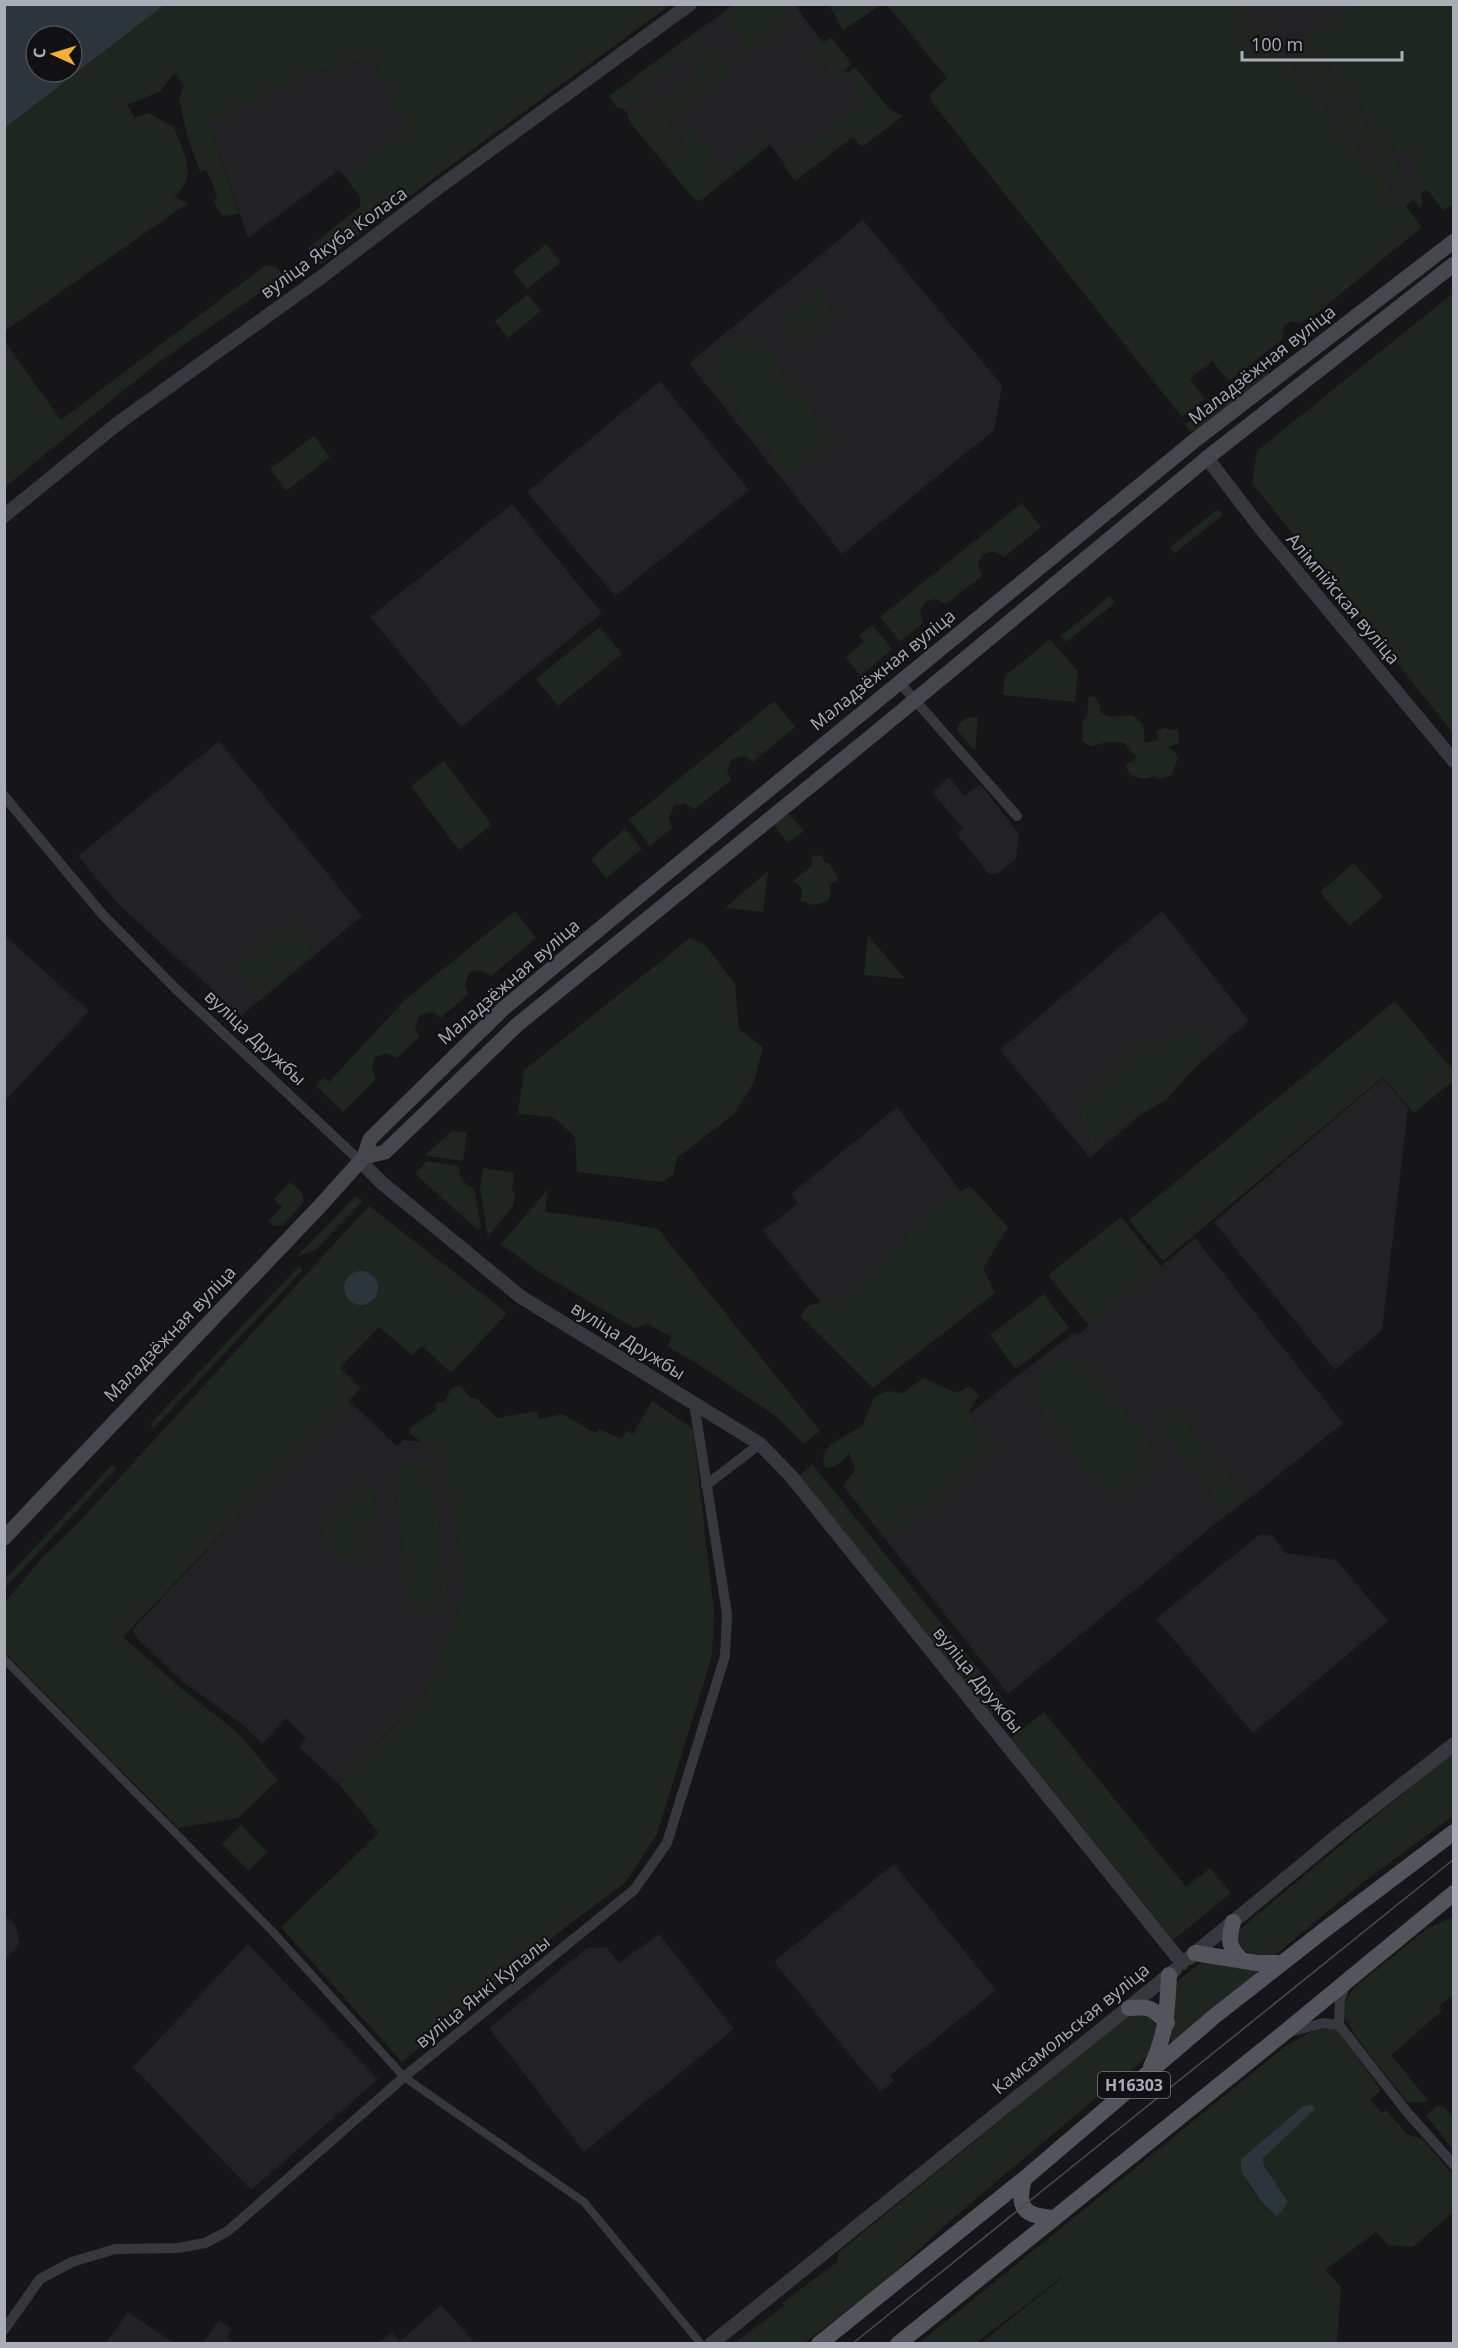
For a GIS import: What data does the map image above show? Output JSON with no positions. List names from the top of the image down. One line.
{"streets":{"main road":["Маладзёжная вуліца","Н16303"],"street":["вуліца Якуба Коласа","Алімпійская вуліца","вуліца Дружбы","вуліца Янкі Купалы","Камсамольская вуліца"]},"crossings":[["Маладзёжная вуліца","Алімпійская вуліца"],["Маладзёжная вуліца","вуліца Дружбы"],["вуліца Дружбы","вуліца Янкі Купалы"],["вуліца Дружбы","Камсамольская вуліца"]],"scale_bar":"100 m","north":"left"}
